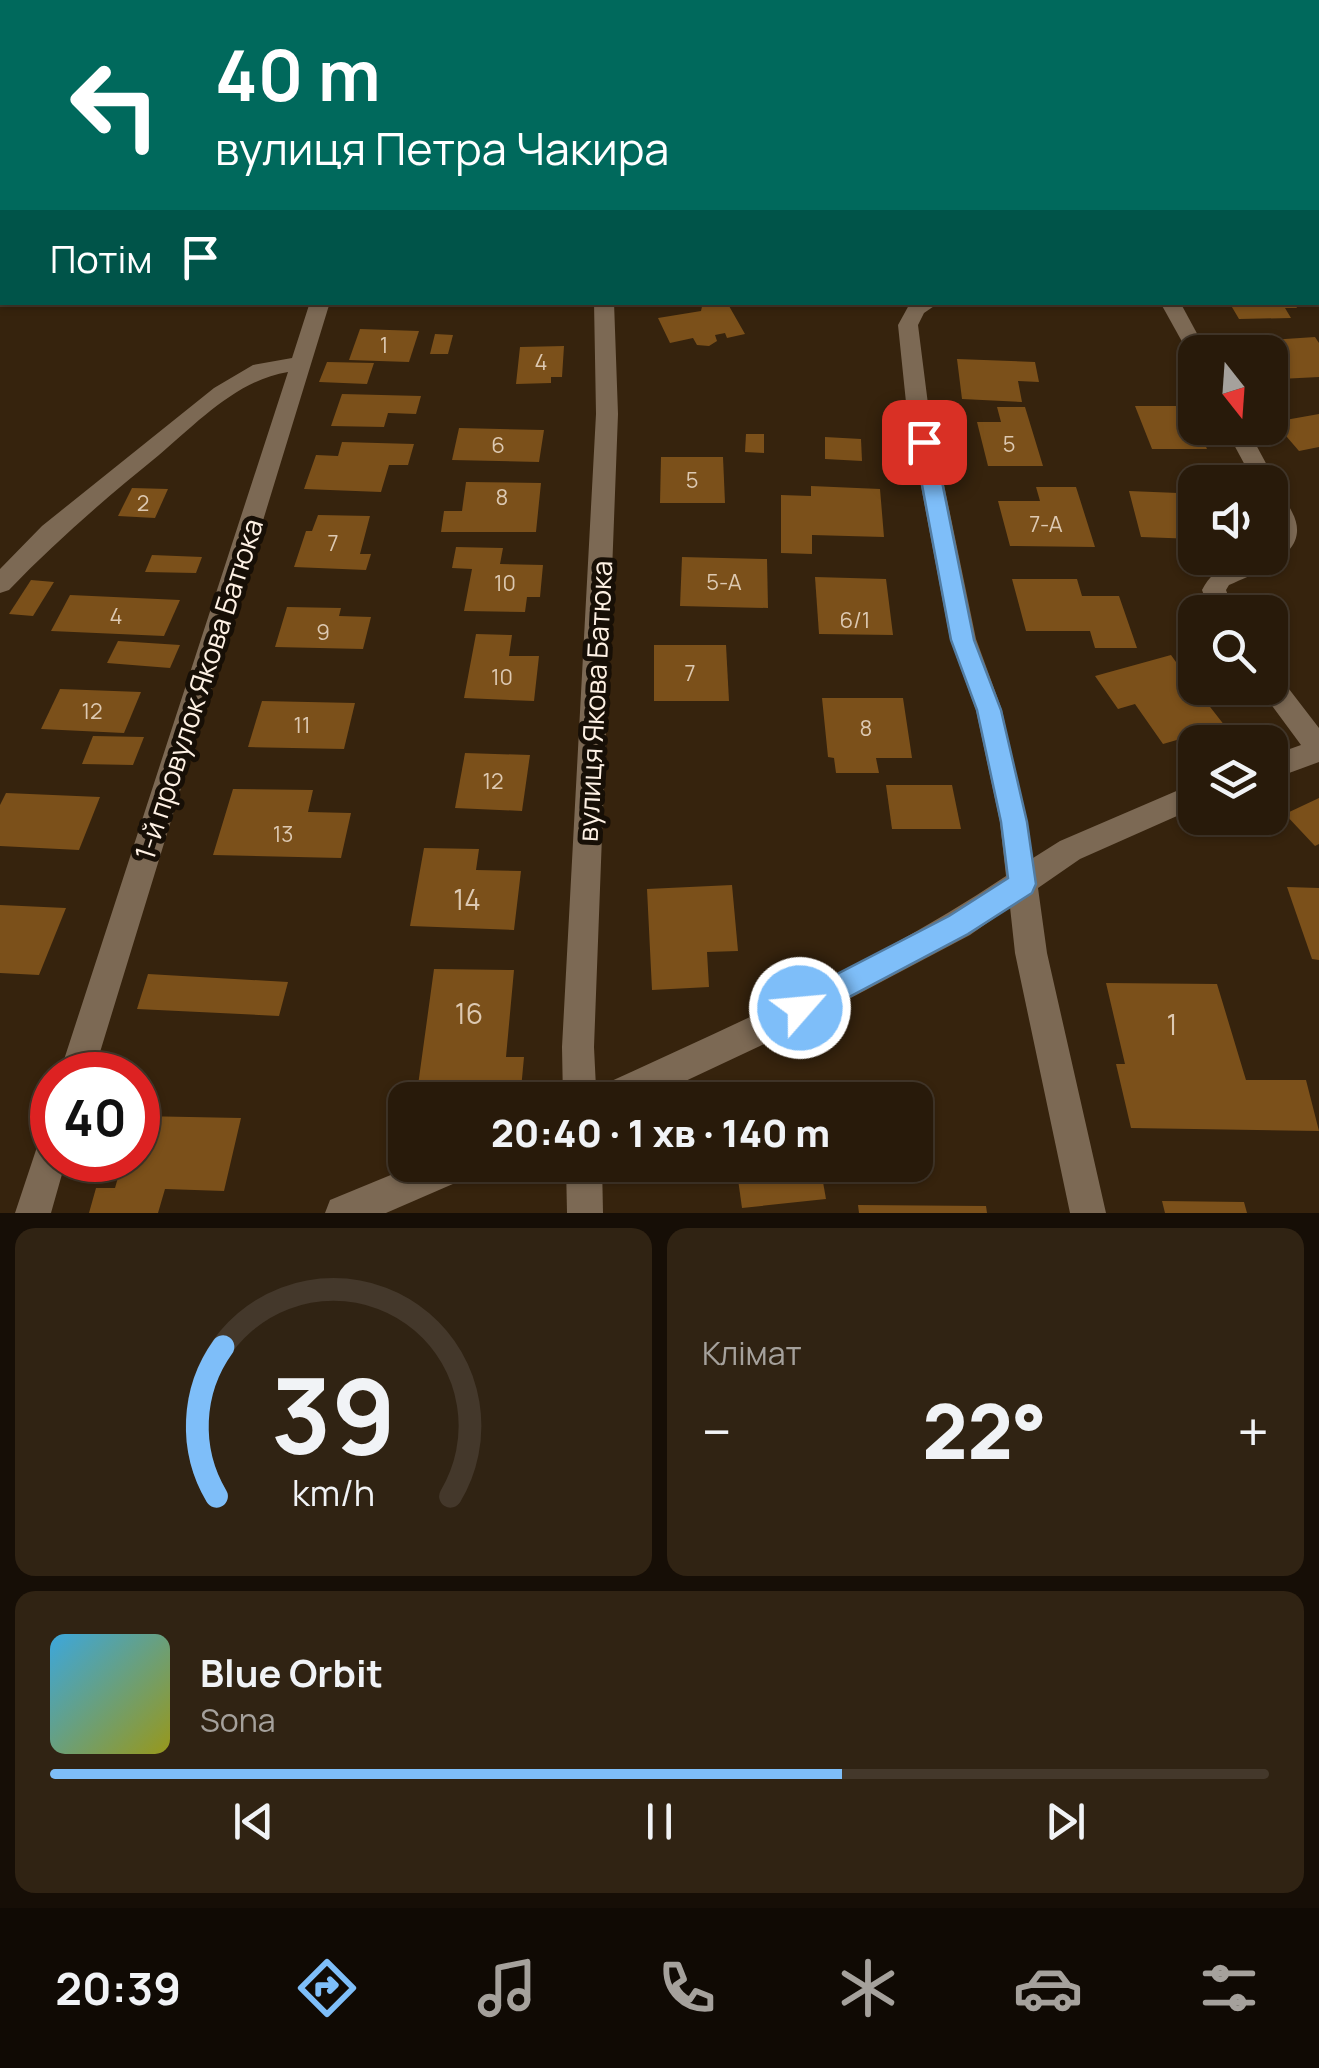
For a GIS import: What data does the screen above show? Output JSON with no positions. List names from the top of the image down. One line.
{"streets":{"street":["1-й провулок Якова Батюка","вулиця Якова Батюка"]},"house_numbers":["1","4","5","6","5","8","2","7-А","7","5-А","10","4","6/1","9","7","10","12","11","8","12","13","14","16","1"],"north":"bottom","page":{"turn":["40 m","вулиця Петра Чакира"],"then":"Потім","limit":"40","trip":"20:40 · 1 хв · 140 m","tile":"Клімат","heat":["−","22°","+"],"song":["Blue Orbit","Sona"],"tabs":"20:39","gauge":["39","km/h"]}}
